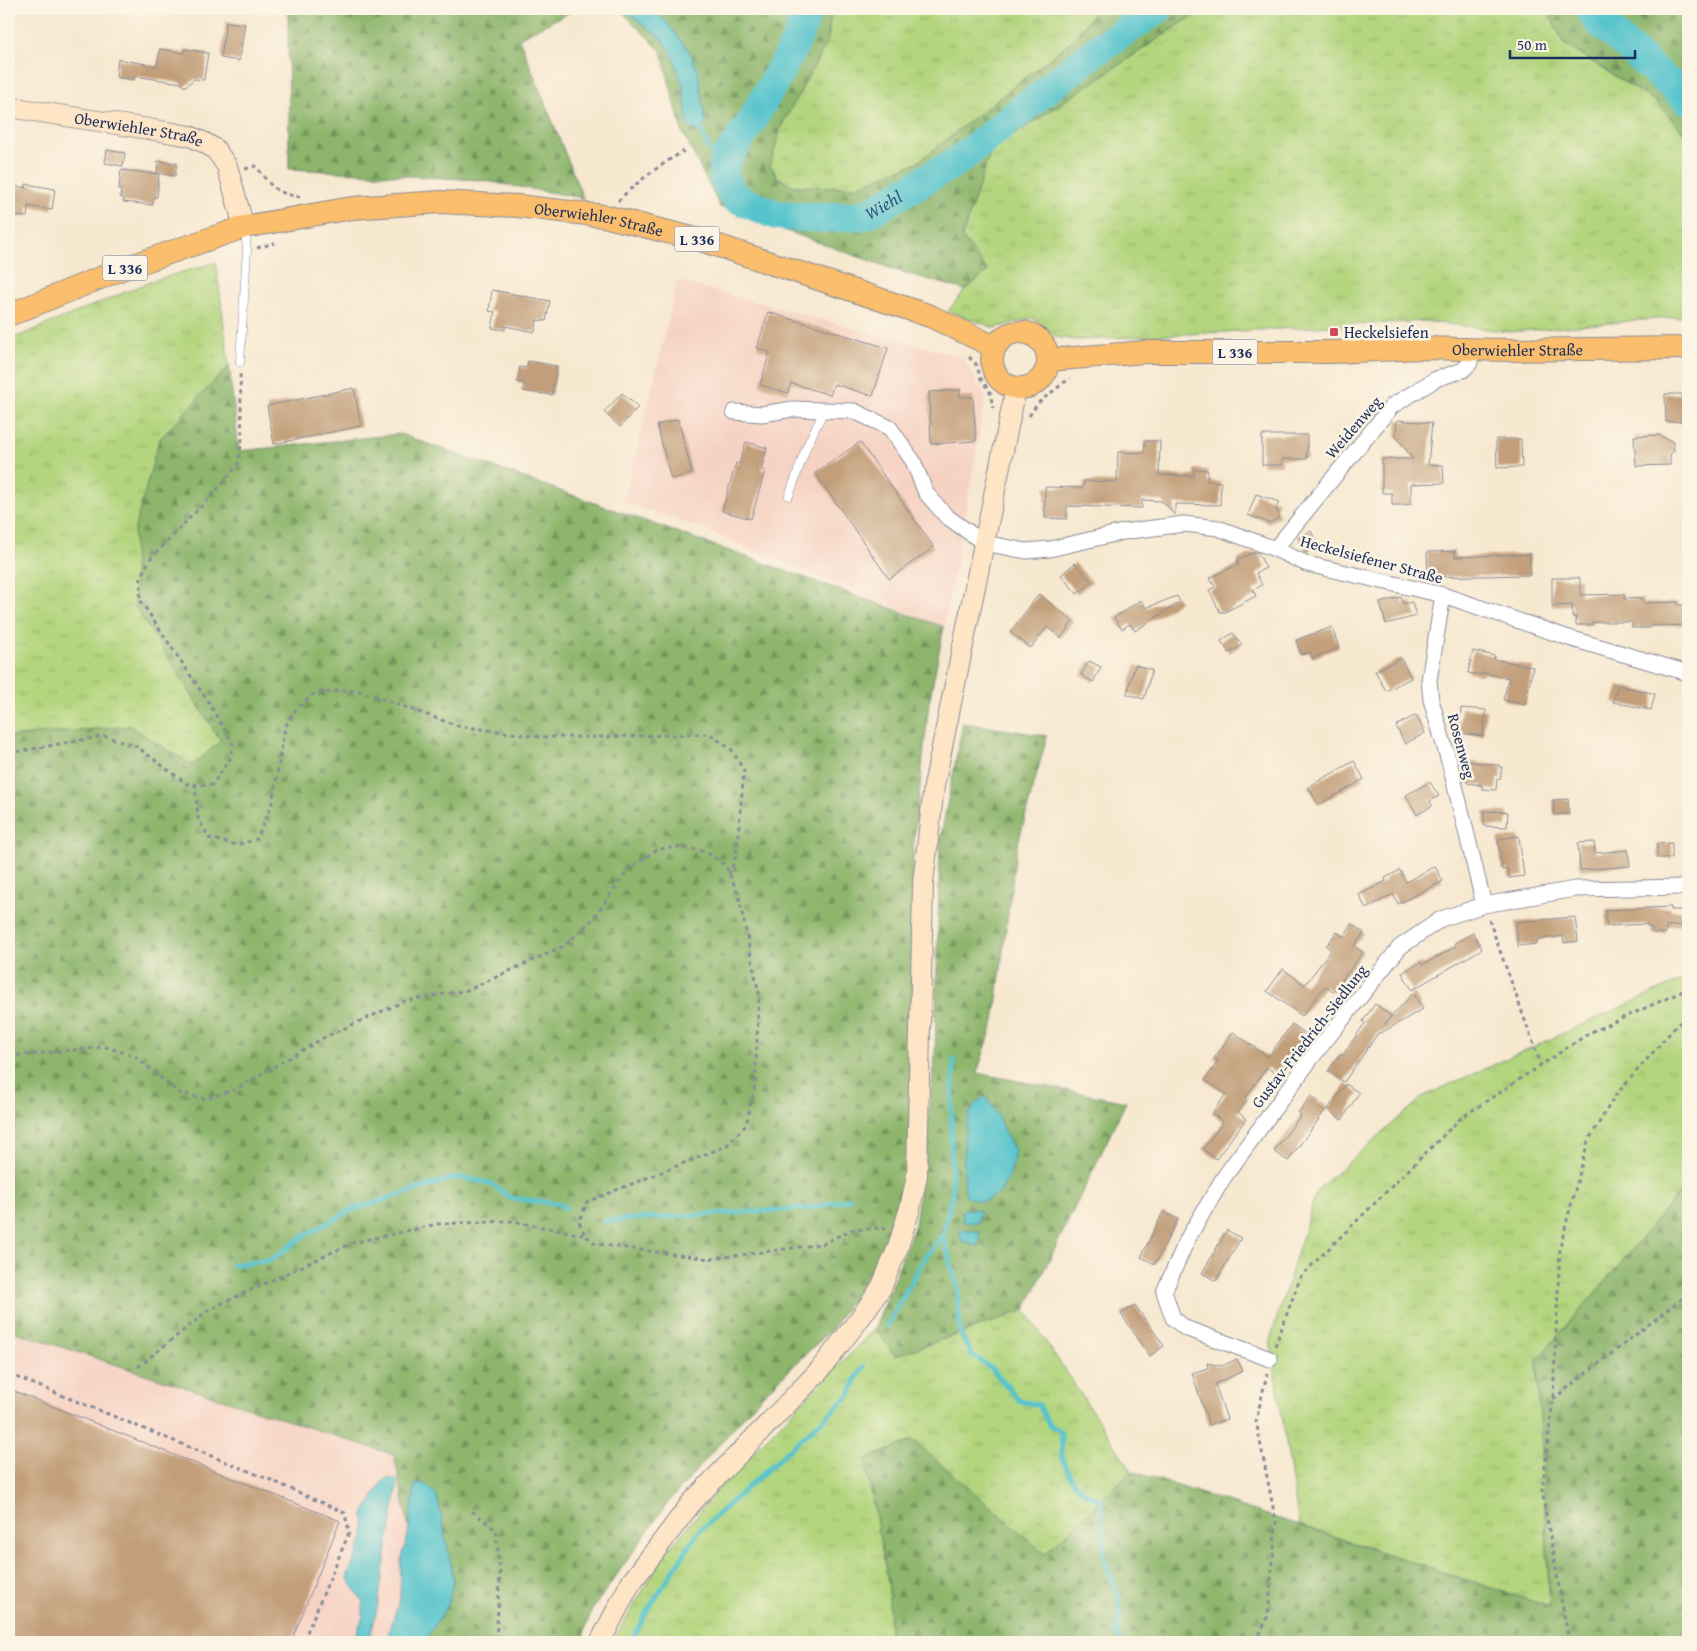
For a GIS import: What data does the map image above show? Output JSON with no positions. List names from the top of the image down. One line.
{"streets":{"main road":["Oberwiehler Straße","L 336"],"street":["Weidenweg","Heckelsiefener Straße","Rosenweg","Gustav-Friedrich-Siedlung"]},"crossings":[["Oberwiehler Straße","Weidenweg"],["Weidenweg","Heckelsiefener Straße"],["Heckelsiefener Straße","Rosenweg"],["Rosenweg","Gustav-Friedrich-Siedlung"]],"water":["Wiehl"],"places":{"transit":["Heckelsiefen"]},"scale_bar":"50 m"}
